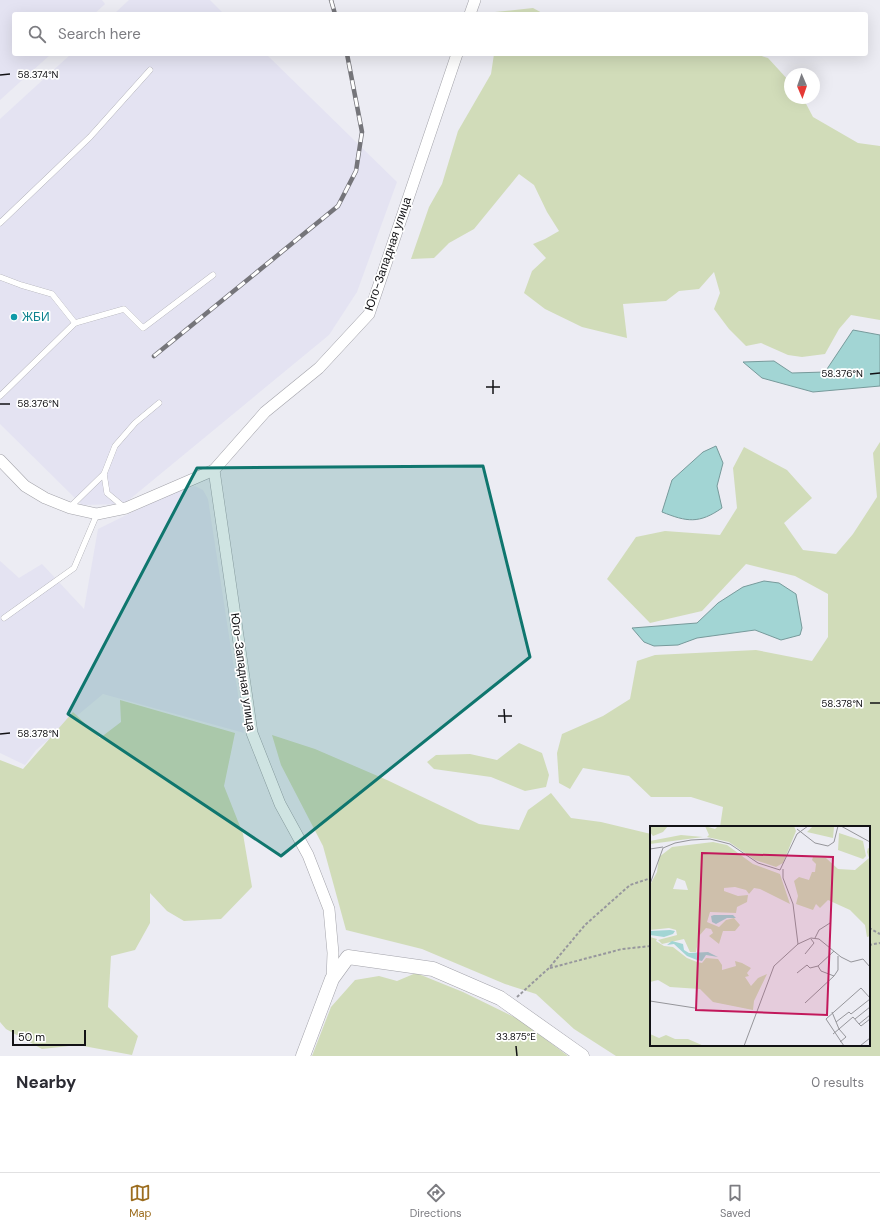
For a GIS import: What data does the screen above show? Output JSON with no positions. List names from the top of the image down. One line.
{"streets":{"street":["Юго-Западная улица"]},"places":["ЖБИ"],"scale_bar":"50 m","north":"bottom","page":{"search":"Search here","scale":"50 m","heading":["Nearby","0 results"],"nav":["Map","Directions","Saved"]},"coordinates":["58.374°N","58.376°N","58.378°N","33.875°E"]}
